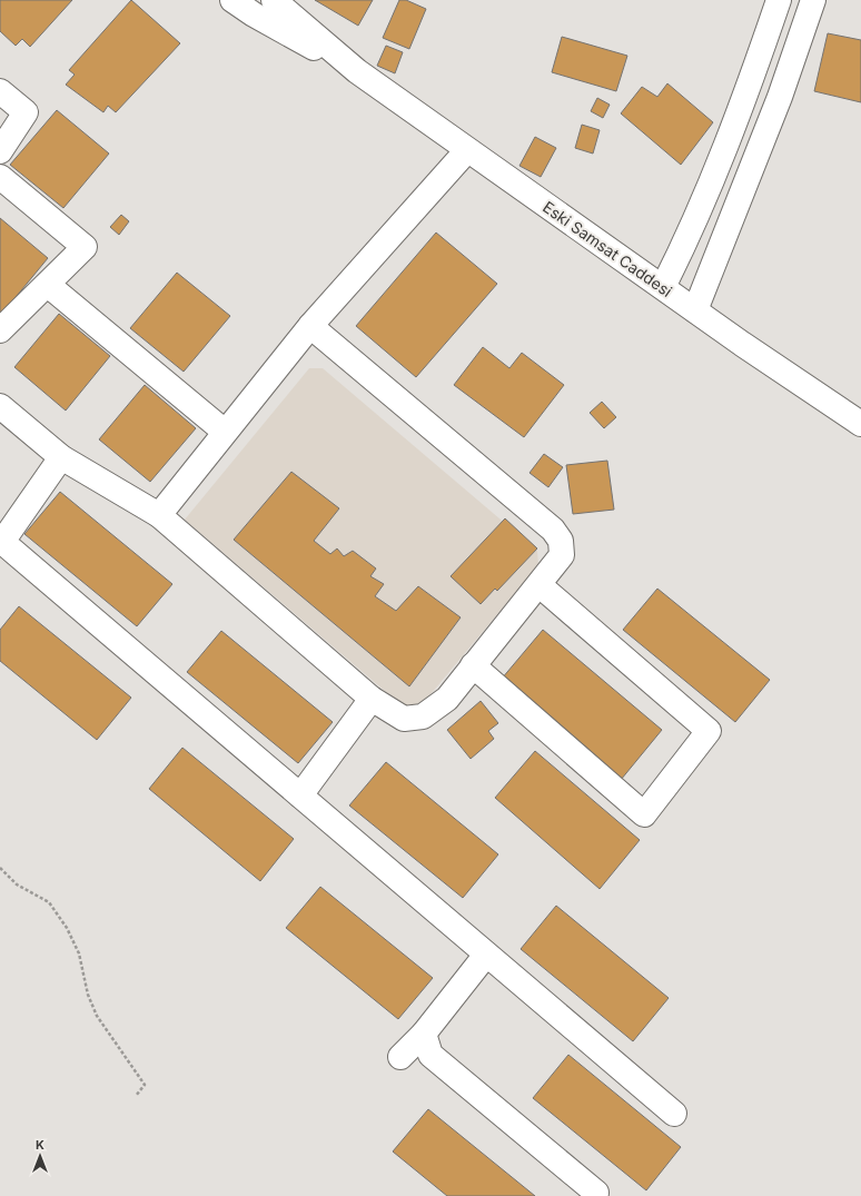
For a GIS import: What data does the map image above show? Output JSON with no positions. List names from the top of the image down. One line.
{"streets":{"street":["Eski Samsat Caddesi"]},"north":"top"}
